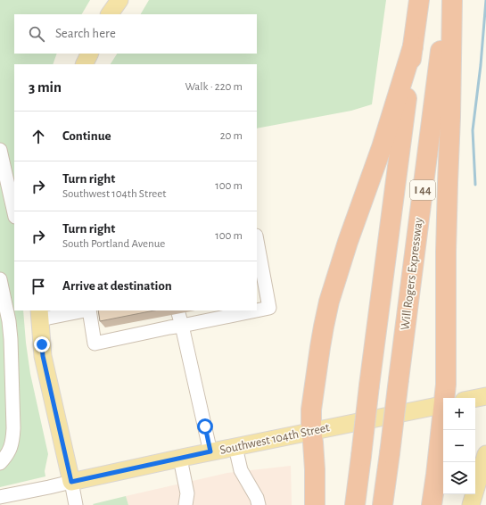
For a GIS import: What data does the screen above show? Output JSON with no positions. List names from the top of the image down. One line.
{"streets":{"highway":["I 44","Will Rogers Expressway"],"main road":["Southwest 104th Street"]},"page":{"search":"Search here","heading":["3 min","Walk · 220 m"],"list":[["Continue","20 m"],["Turn right","Southwest 104th Street","100 m"],["Turn right","South Portland Avenue","100 m"],"Arrive at destination"],"map_buttons":["+","−"]}}
